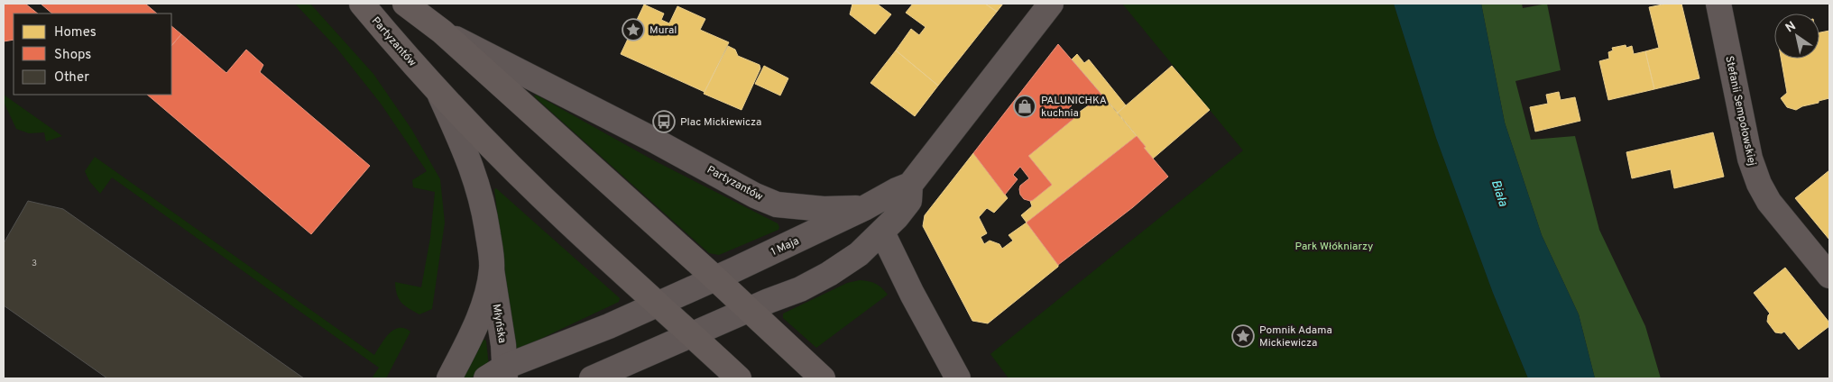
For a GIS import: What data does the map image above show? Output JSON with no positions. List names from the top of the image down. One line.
{"streets":{"main road":["Partyzantów"],"street":["Stefanii Sempołowskiej","1 Maja","Młyńska"]},"crossings":[["Partyzantów","1 Maja"],["Partyzantów","Młyńska"],["1 Maja","Młyńska"]],"water":["Biała"],"parks":["Park Włókniarzy"],"places":{"place":["Mural","Pomnik Adama Mickiewicza"],"shop":["PALUNICHKA kuchnia"],"bus stop":["Plac Mickiewicza"]},"house_numbers":["3"],"legend":["Homes","Shops","Other"],"north":"top left"}
